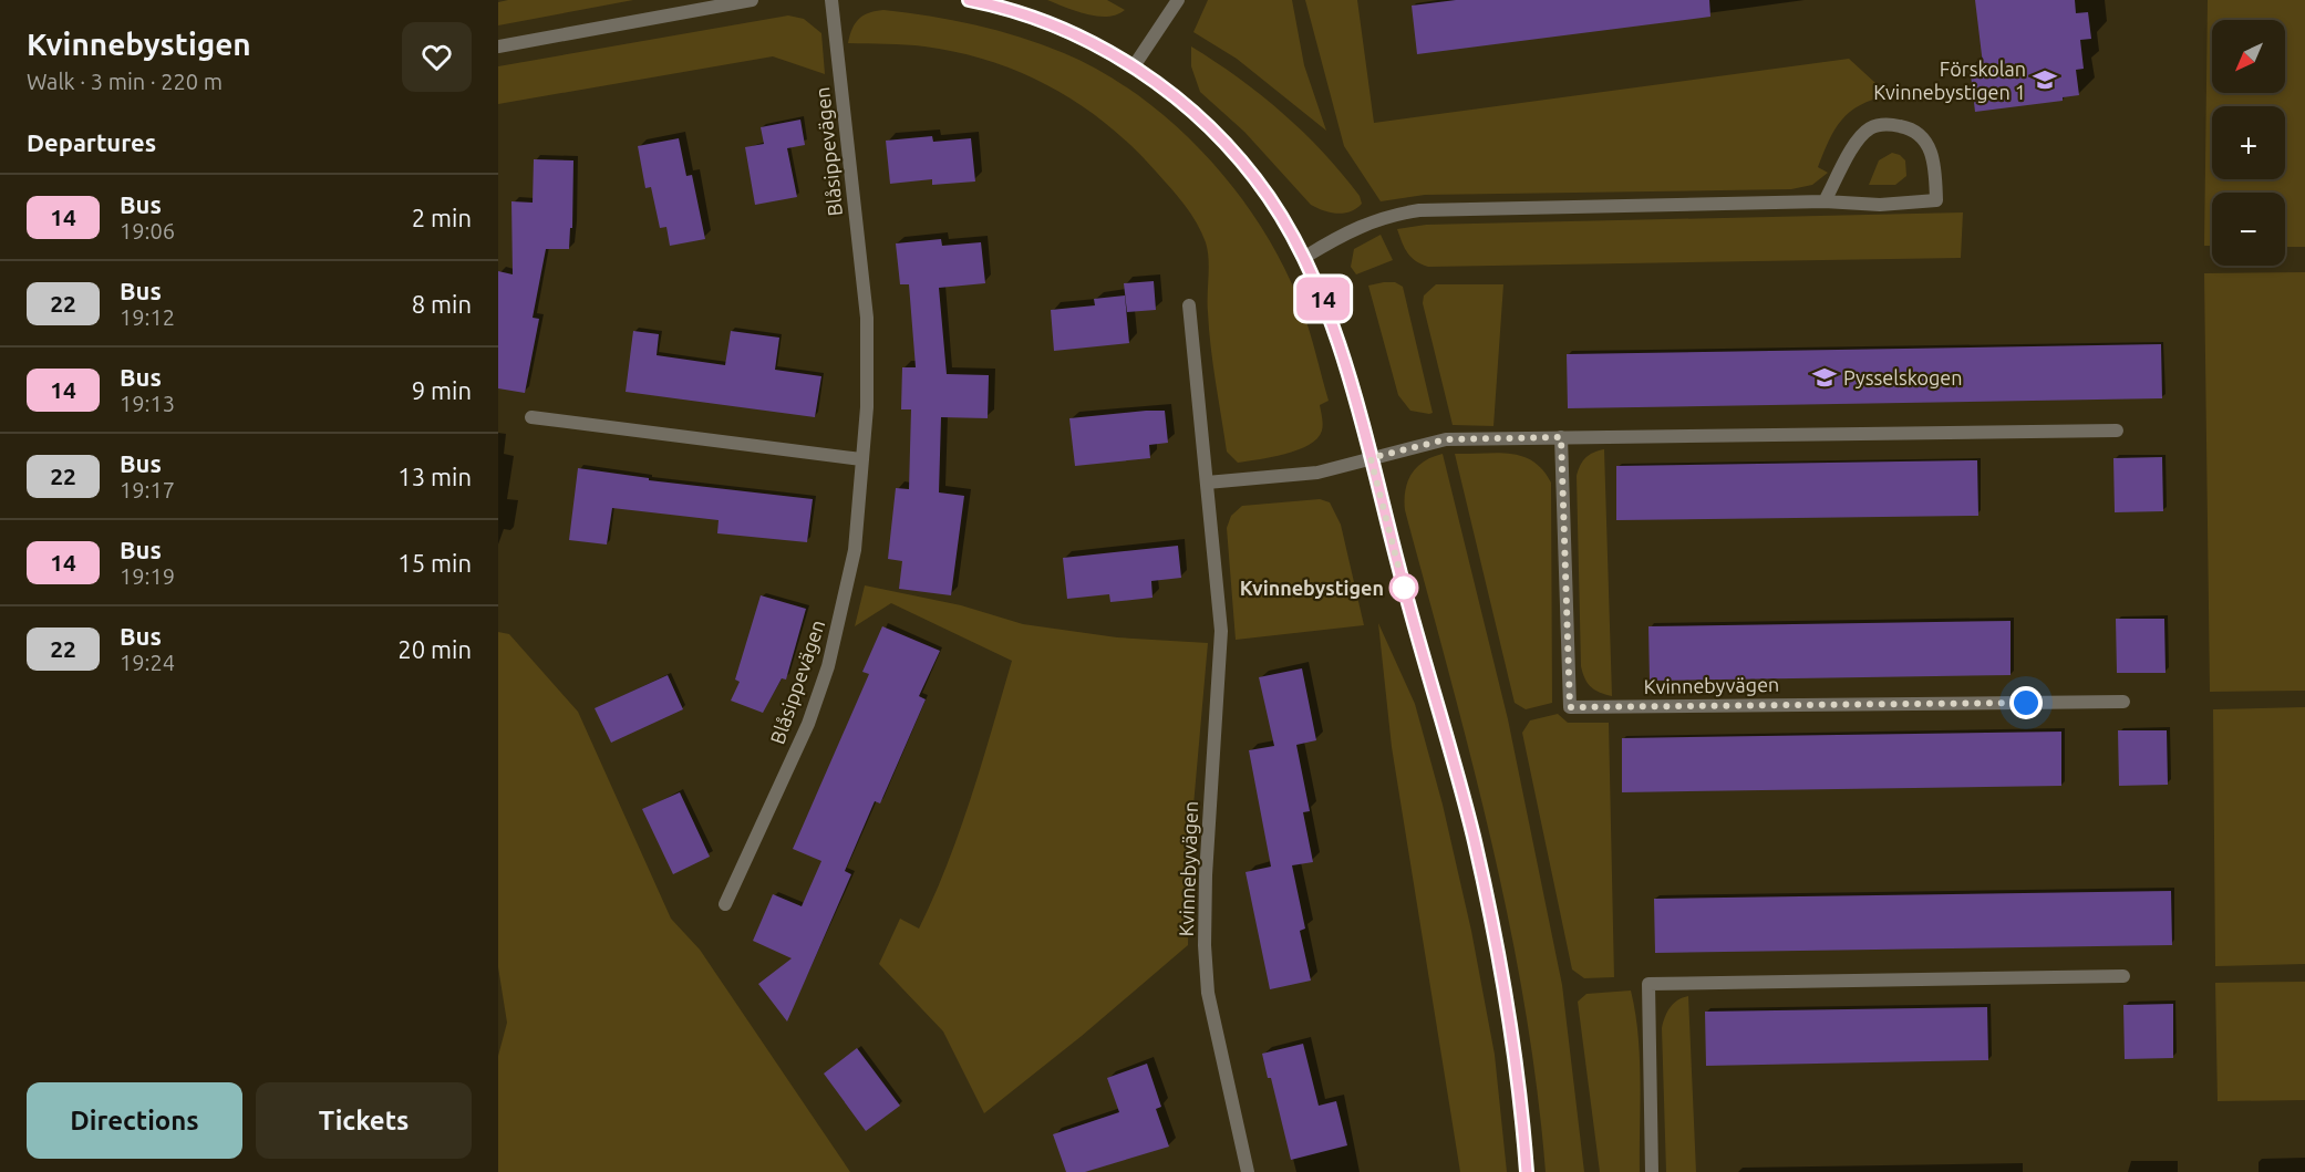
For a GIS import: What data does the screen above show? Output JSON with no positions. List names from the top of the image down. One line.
{"streets":{"street":["Blåsippevägen","Kvinnebyvägen"]},"places":{"school or university":["Förskolan Kvinnebystigen 1","Pysselskogen"],"other":["Kvinnebystigen"]},"lines":["bus line 14"],"north":"bottom left","page":{"heading":[["Kvinnebystigen","Walk · 3 min · 220 m"],"Departures"],"on_map":"14","map_buttons":["+","−"],"list":[{"mark":"14","name":"Bus","note":"19:06","value":"2 min"},{"mark":"22","name":"Bus","note":"19:12","value":"8 min"},{"mark":"14","name":"Bus","note":"19:13","value":"9 min"},{"mark":"22","name":"Bus","note":"19:17","value":"13 min"},{"mark":"14","name":"Bus","note":"19:19","value":"15 min"},{"mark":"22","name":"Bus","note":"19:24","value":"20 min"}],"buttons":["Directions","Tickets"]}}
